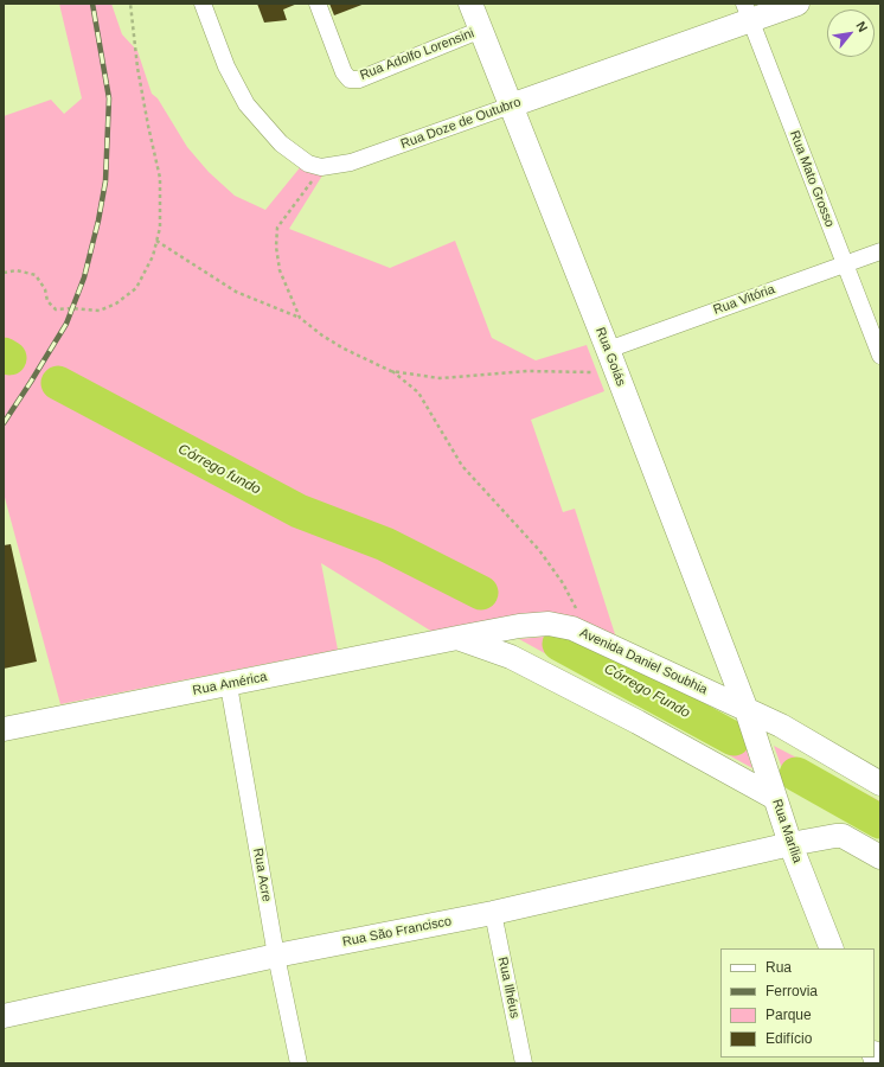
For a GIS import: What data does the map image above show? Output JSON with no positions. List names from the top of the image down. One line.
{"streets":{"main road":["Rua Doze de Outubro","Rua Goiás","Avenida Daniel Soubhia","Rua América","Rua Marília","Rua São Francisco"],"street":["Rua Adolfo Lorensini","Rua Mato Grosso","Rua Vitória","Rua Acre","Rua Ilhéus"]},"crossings":[["Rua Adolfo Lorensini","Rua Goiás"],["Rua Doze de Outubro","Rua Mato Grosso"],["Rua Doze de Outubro","Rua Goiás"],["Rua Mato Grosso","Rua Vitória"],["Rua Vitória","Rua Goiás"],["Rua Goiás","Avenida Daniel Soubhia"],["Rua Goiás","Rua Marília"],["Avenida Daniel Soubhia","Rua América"],["Avenida Daniel Soubhia","Rua Marília"],["Rua América","Rua Acre"],["Rua Marília","Rua São Francisco"],["Rua Acre","Rua São Francisco"],["Rua São Francisco","Rua Ilhéus"]],"water":["Córrego fundo","Córrego Fundo"],"legend":["Rua","Ferrovia","Parque","Edifício"],"north":"top right"}
